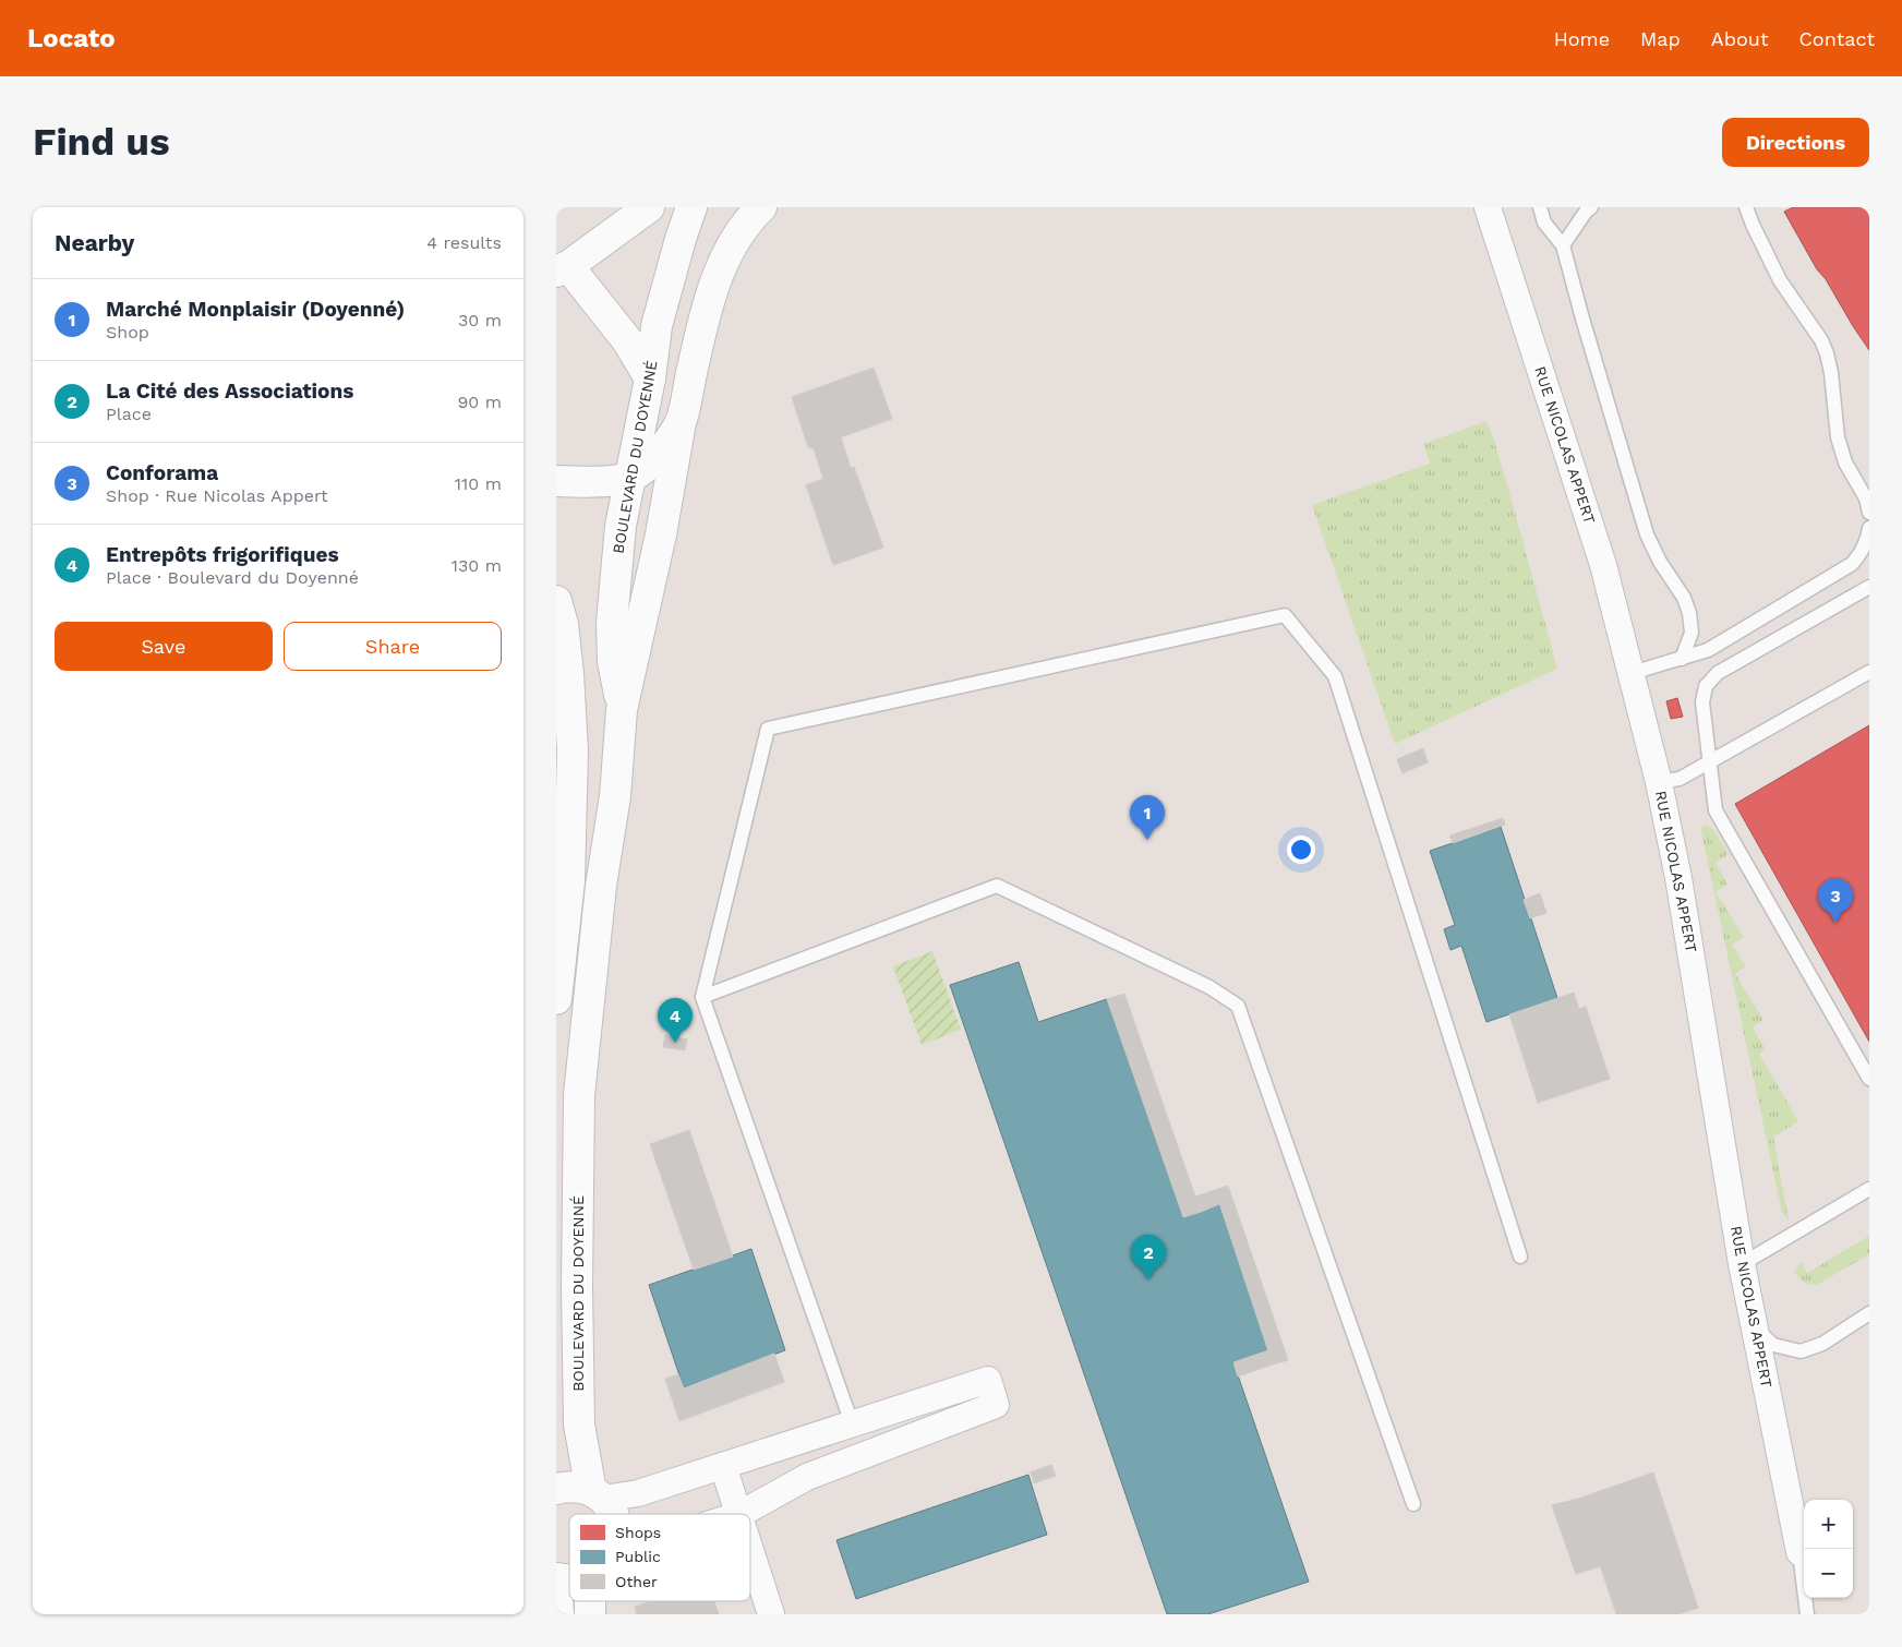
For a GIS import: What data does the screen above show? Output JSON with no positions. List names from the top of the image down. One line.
{"streets":{"main road":["BOULEVARD DU DOYENNÉ"],"street":["RUE NICOLAS APPERT"]},"legend":["Shops","Public","Other"],"page":{"header":"Locato","nav":["Home","Map","About","Contact"],"buttons":["Directions",["Save","Share"]],"title":"Find us","heading":["Nearby","4 results"],"list":[{"mark":"1","name":"Marché Monplaisir (Doyenné)","note":"Shop","value":"30 m"},{"mark":"2","name":"La Cité des Associations","note":"Place","value":"90 m"},{"mark":"3","name":"Conforama","note":"Shop · Rue Nicolas Appert","value":"110 m"},{"mark":"4","name":"Entrepôts frigorifiques","note":"Place · Boulevard du Doyenné","value":"130 m"}],"pins":["1","3","4","2"],"map_buttons":["+","−"]}}
